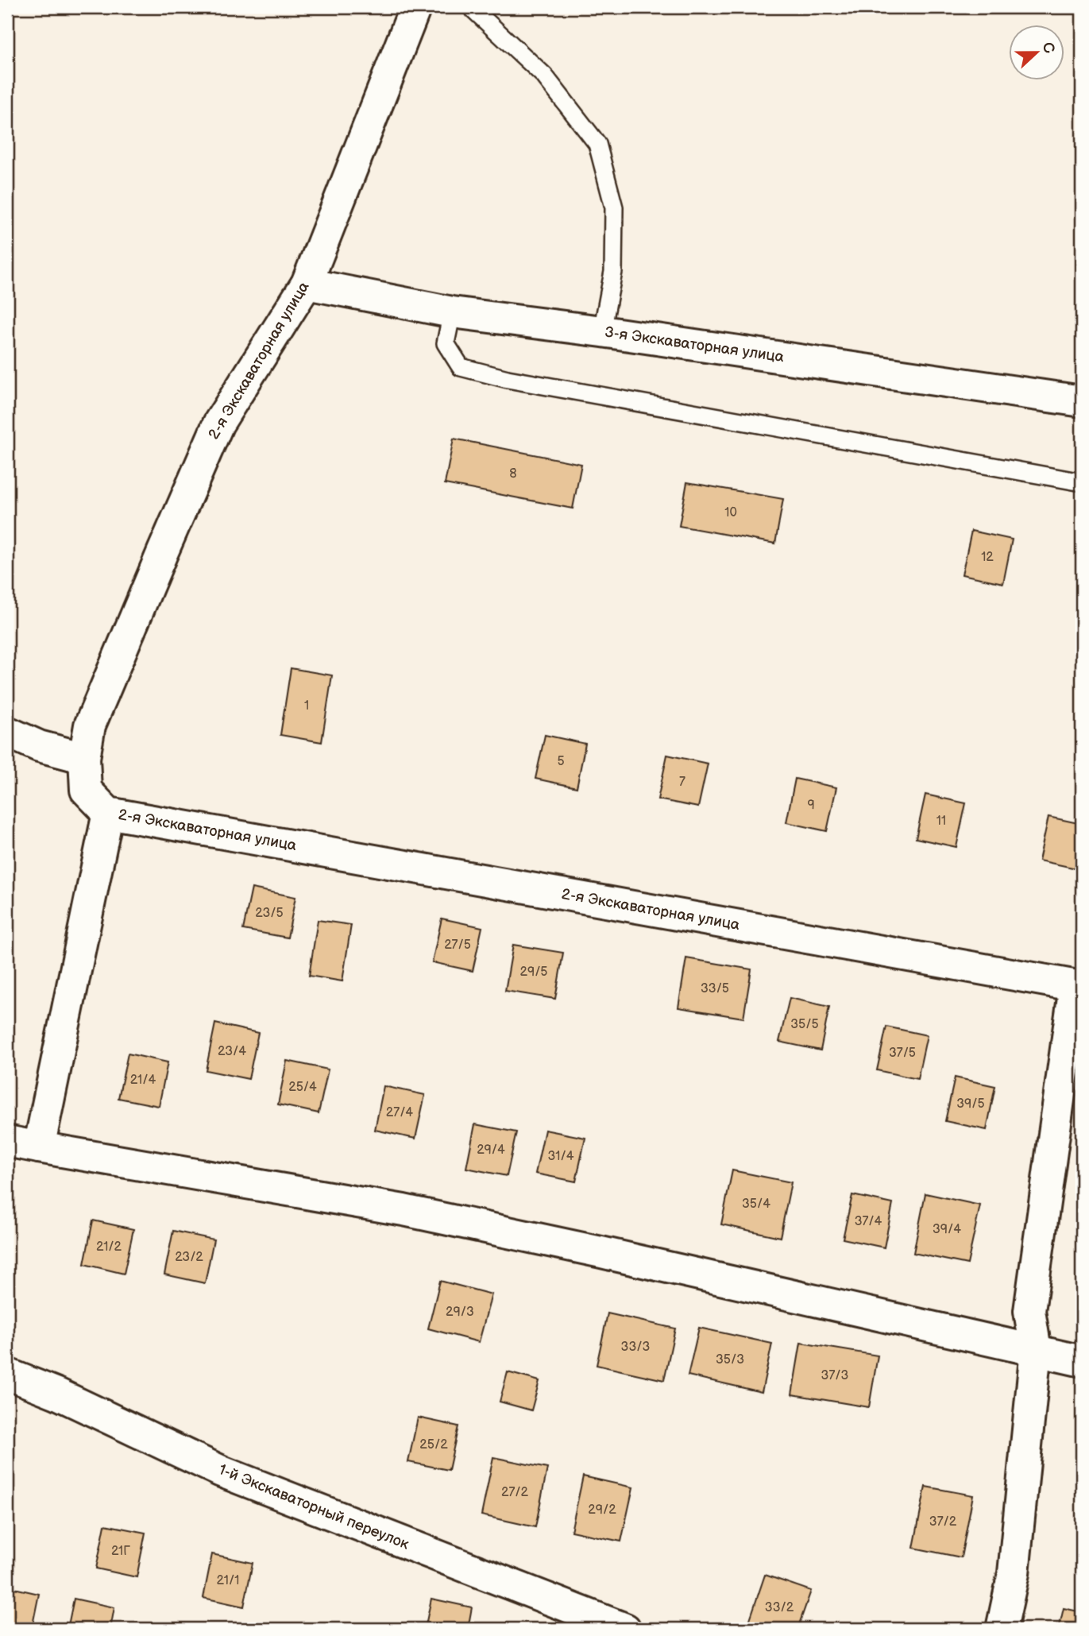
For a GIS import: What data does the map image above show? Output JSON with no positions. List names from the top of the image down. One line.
{"streets":{"street":["3-я Экскаваторная улица","2-я Экскаваторная улица","1-й Экскаваторный переулок"]},"crossings":[["3-я Экскаваторная улица","2-я Экскаваторная улица"]],"house_numbers":["8","10","12","1","5","7","9","11","23/5","27/5","29/5","33/5","35/5","23/4","37/5","21/4","25/4","39/5","27/4","29/4","31/4","35/4","37/4","39/4","21/2","23/2","29/3","33/3","35/3","37/3","25/2","27/2","29/2","37/2","21Г","21/1","33/2"],"north":"right"}
